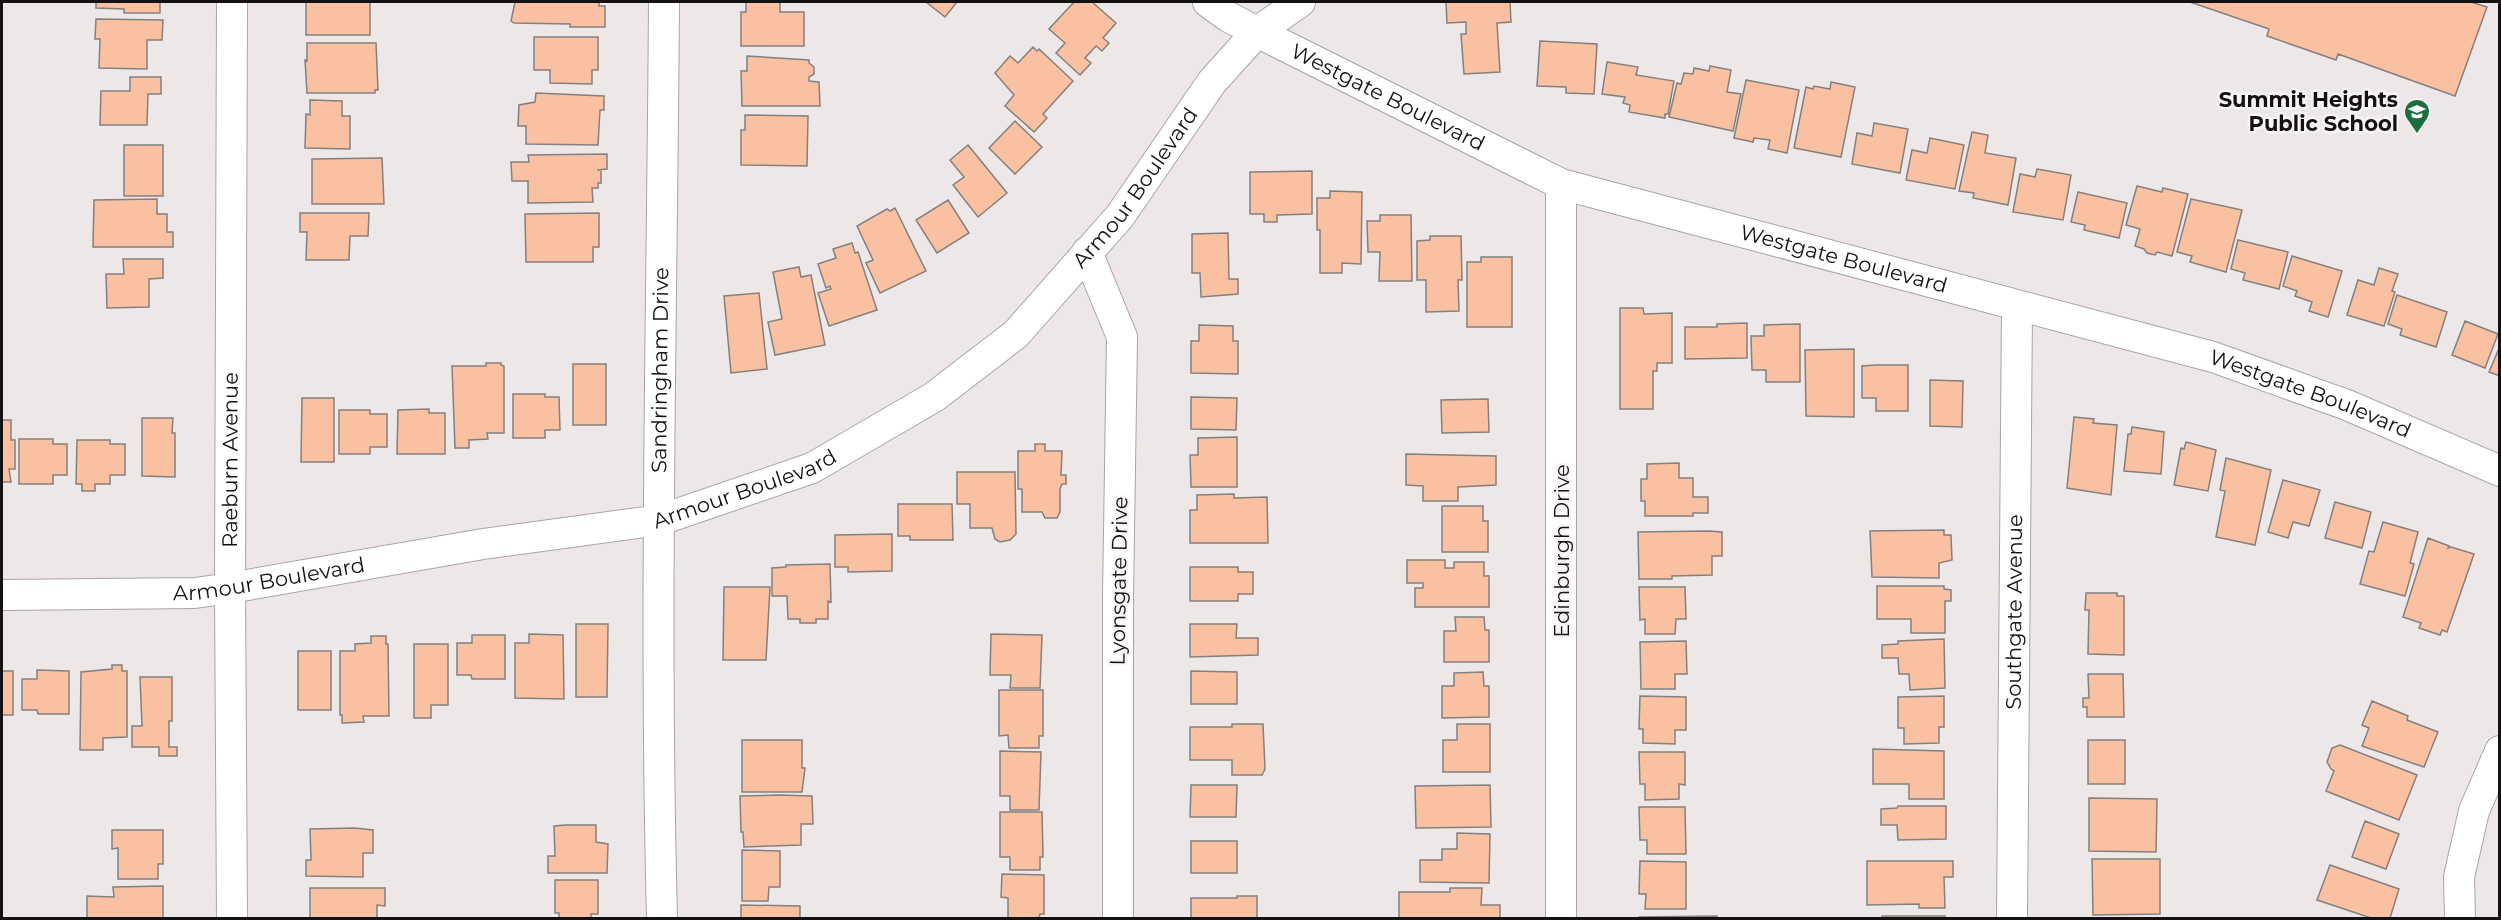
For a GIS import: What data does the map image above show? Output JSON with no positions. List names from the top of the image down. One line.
{"streets":{"street":["Westgate Boulevard","Armour Boulevard","Sandringham Drive","Raeburn Avenue","Edinburgh Drive","Lyonsgate Drive","Southgate Avenue"]},"crossings":[["Westgate Boulevard","Armour Boulevard"],["Westgate Boulevard","Edinburgh Drive"],["Westgate Boulevard","Southgate Avenue"],["Armour Boulevard","Sandringham Drive"],["Armour Boulevard","Raeburn Avenue"],["Armour Boulevard","Lyonsgate Drive"]],"places":{"school or university":["Summit Heights Public School"]}}
